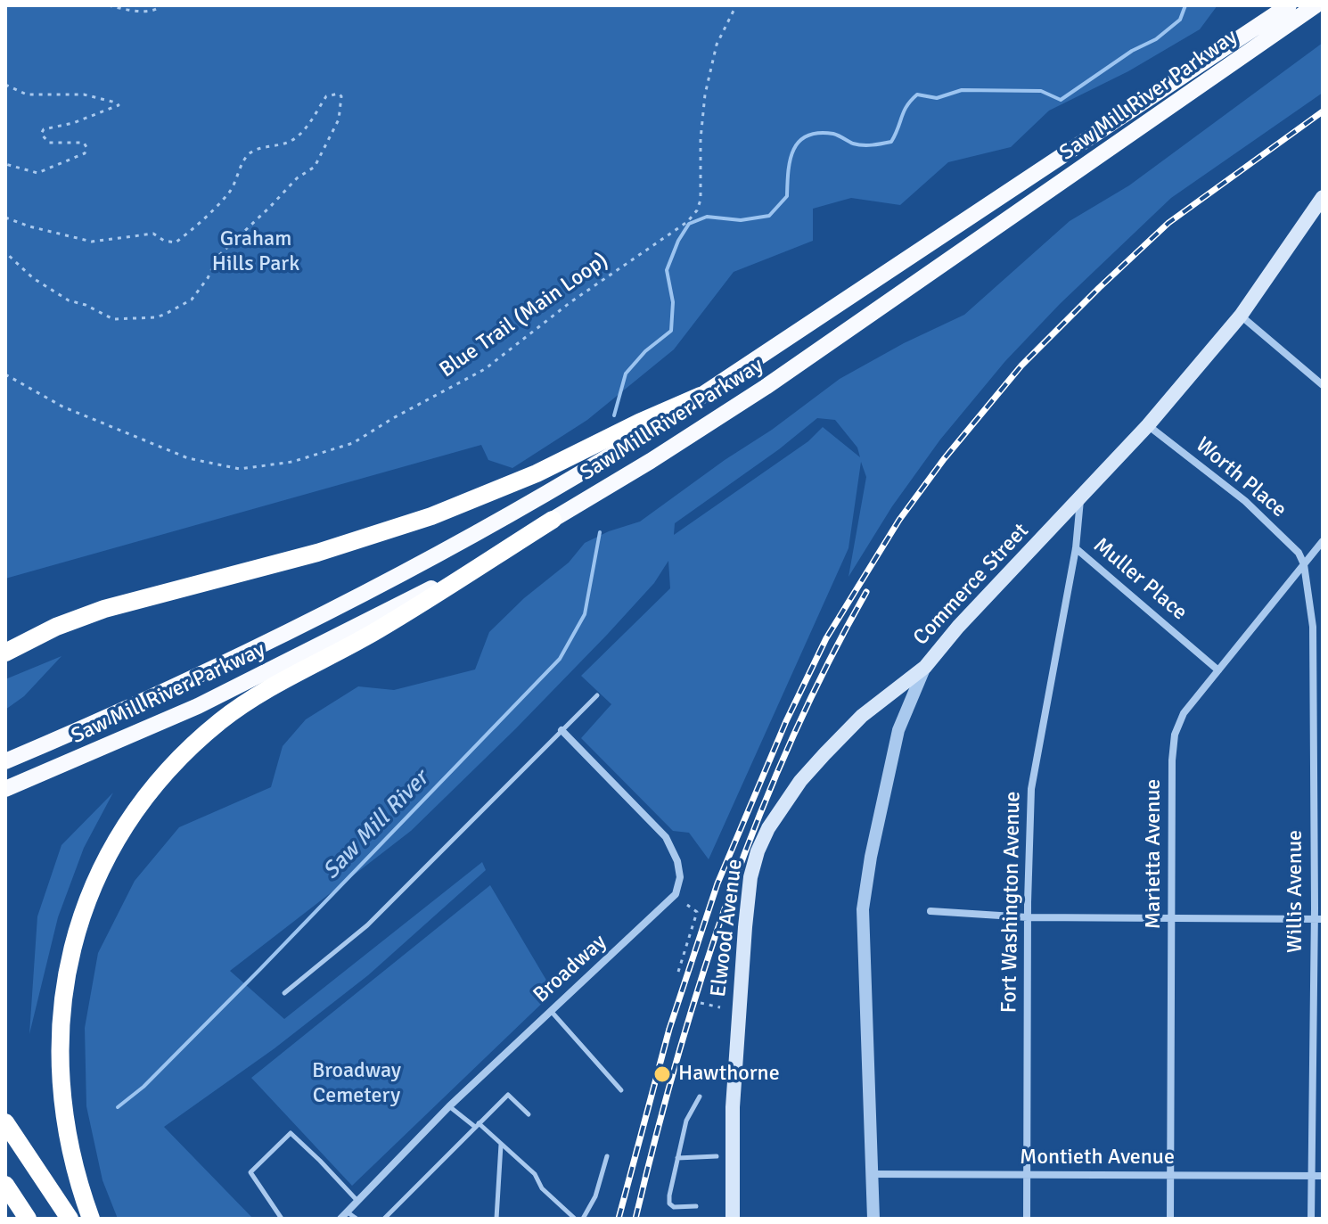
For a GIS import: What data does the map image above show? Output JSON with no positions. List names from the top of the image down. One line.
{"streets":{"highway":["Saw Mill River Parkway"],"main road":["Commerce Street","Elwood Avenue"],"street":["Worth Place","Muller Place","Marietta Avenue","Willis Avenue","Fort Washington Avenue","Broadway","Montieth Avenue"],"path":["Blue Trail (Main Loop)"]},"crossings":[["Worth Place","Commerce Street"],["Worth Place","Marietta Avenue"],["Worth Place","Willis Avenue"],["Muller Place","Commerce Street"],["Muller Place","Marietta Avenue"],["Muller Place","Fort Washington Avenue"],["Commerce Street","Elwood Avenue"],["Commerce Street","Montieth Avenue"],["Marietta Avenue","Willis Avenue"],["Marietta Avenue","Montieth Avenue"],["Willis Avenue","Montieth Avenue"],["Fort Washington Avenue","Montieth Avenue"]],"water":["Saw Mill River"],"parks":["Graham Hills Park","Broadway Cemetery"],"places":["Hawthorne"]}
